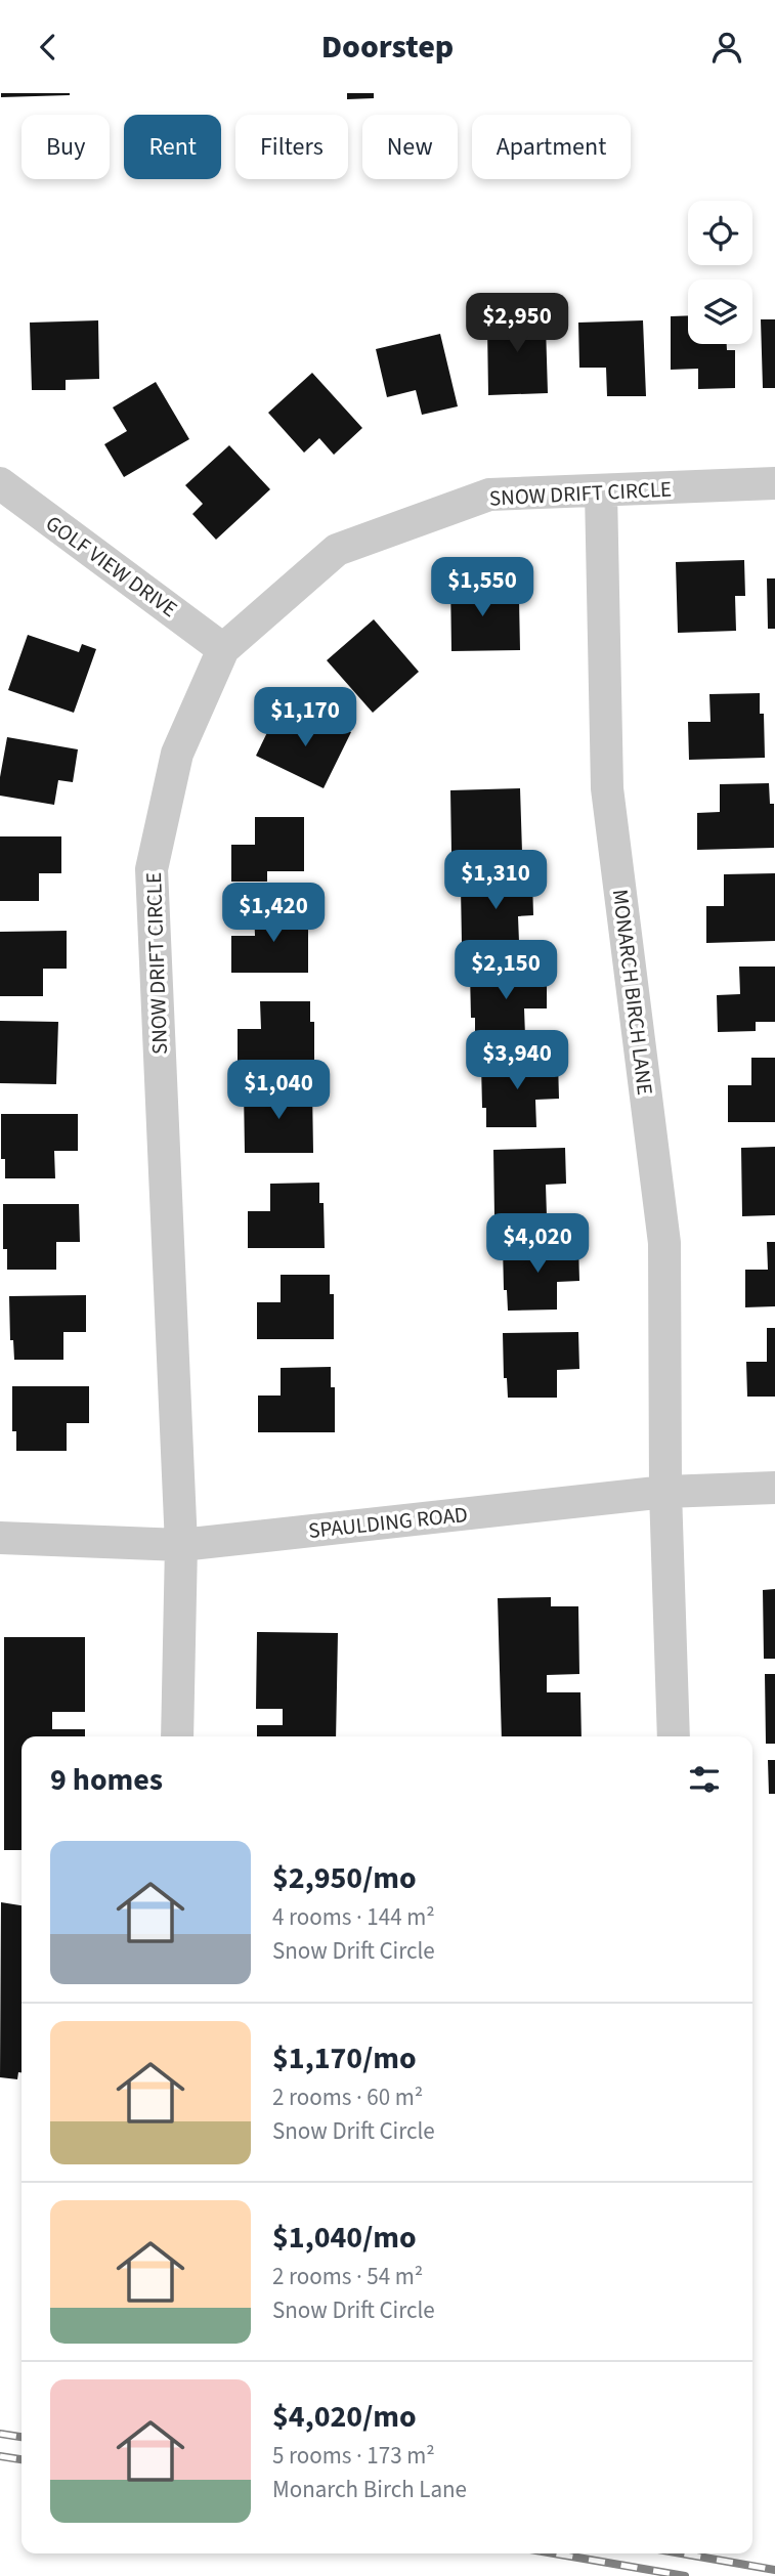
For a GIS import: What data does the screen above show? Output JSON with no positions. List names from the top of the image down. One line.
{"streets":{"street":["SNOW DRIFT CIRCLE","GOLF VIEW DRIVE","MONARCH BIRCH LANE","SPAULDING ROAD"]},"crossings":[["SNOW DRIFT CIRCLE","GOLF VIEW DRIVE"],["SNOW DRIFT CIRCLE","MONARCH BIRCH LANE"],["SNOW DRIFT CIRCLE","SPAULDING ROAD"],["MONARCH BIRCH LANE","SPAULDING ROAD"]],"page":{"header":"Doorstep","chip":["Buy","Rent","Filters","New","Apartment"],"price":["$2,950","$1,550","$1,170","$1,310","$1,420","$2,150","$3,940","$1,040","$4,020"],"heading":"9 homes","list":[{"name":"$2,950/mo","note":"4 rooms · 144 m² · Snow Drift Circle"},{"name":"$1,170/mo","note":"2 rooms · 60 m² · Snow Drift Circle"},{"name":"$1,040/mo","note":"2 rooms · 54 m² · Snow Drift Circle"},{"name":"$4,020/mo","note":"5 rooms · 173 m² · Monarch Birch Lane"}]}}
